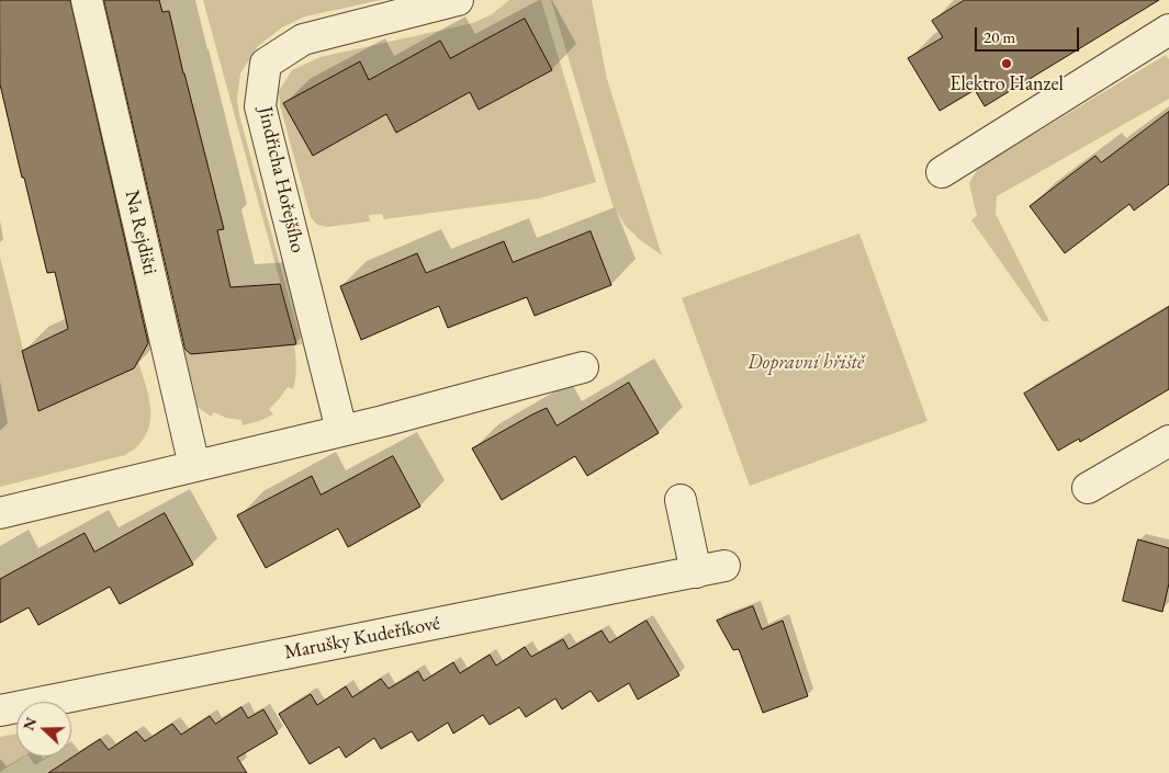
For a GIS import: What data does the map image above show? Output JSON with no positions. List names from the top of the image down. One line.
{"streets":{"street":["Jindřicha Hořejšího","Na Rejdišti","Marušky Kudeříkové"]},"parks":["Dopravní hřiště"],"places":["Elektro Hanzel"],"scale_bar":"20 m","north":"left"}
